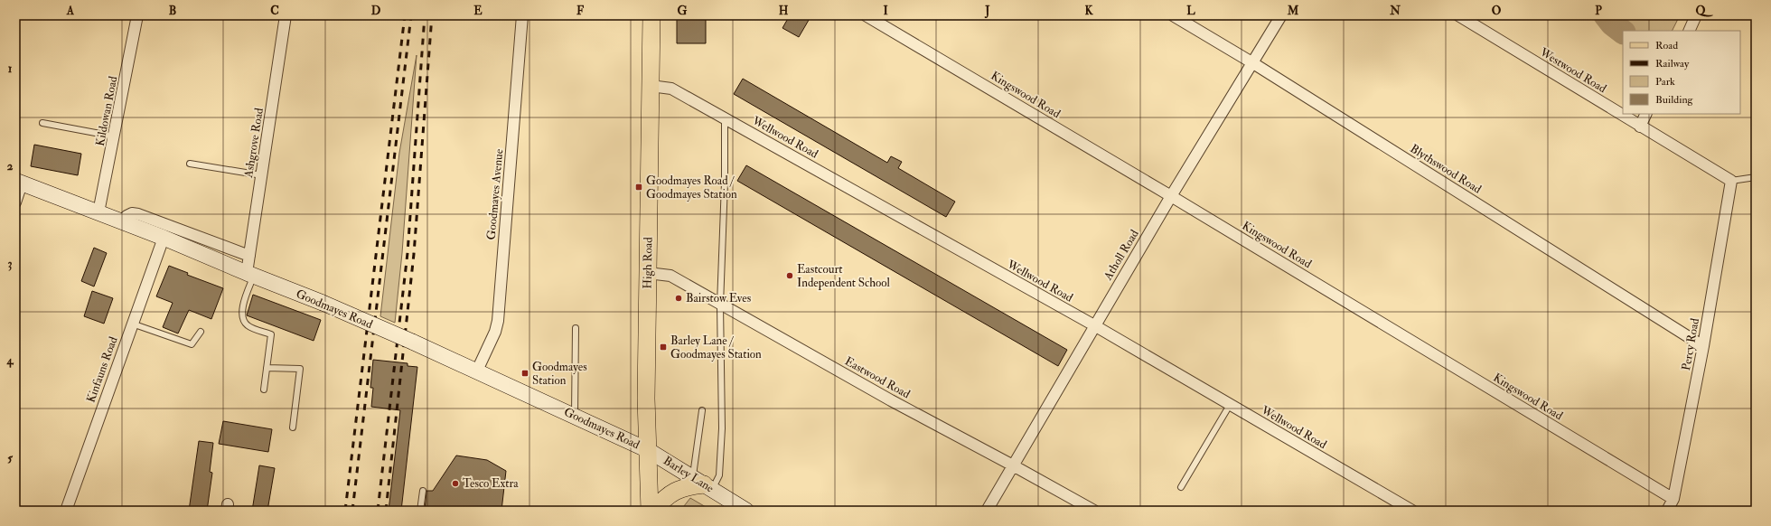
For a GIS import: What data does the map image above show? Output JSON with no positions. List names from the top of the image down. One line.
{"streets":{"main road":["High Road","Goodmayes Road","Barley Lane"],"street":["Westwood Road","Kingswood Road","Kildowan Road","Wellwood Road","Ashgrove Road","Blythswood Road","Goodmayes Avenue","Atholl Road","Percy Road","Kinfauns Road","Eastwood Road"]},"crossings":[["Westwood Road","Percy Road"],["Kingswood Road","Atholl Road"],["Kingswood Road","Percy Road"],["Kildowan Road","Goodmayes Road"],["Wellwood Road","Atholl Road"],["Wellwood Road","High Road"],["Ashgrove Road","Goodmayes Road"],["Blythswood Road","Atholl Road"],["Blythswood Road","Percy Road"],["Goodmayes Avenue","Goodmayes Road"],["Atholl Road","Eastwood Road"],["High Road","Goodmayes Road"],["High Road","Eastwood Road"],["High Road","Barley Lane"],["Goodmayes Road","Kinfauns Road"],["Goodmayes Road","Barley Lane"]],"places":{"transit":["Goodmayes Road / Goodmayes Station","Barley Lane / Goodmayes Station","Goodmayes Station"],"other":["Eastcourt Independent School","Bairstow Eves","Tesco Extra"]},"legend":["Road","Railway","Park","Building"],"grid":{"columns":["A","B","C","D","E","F","G","H","I","J","K","L","M","N","O","P","Q"],"rows":["1","2","3","4","5"]}}
